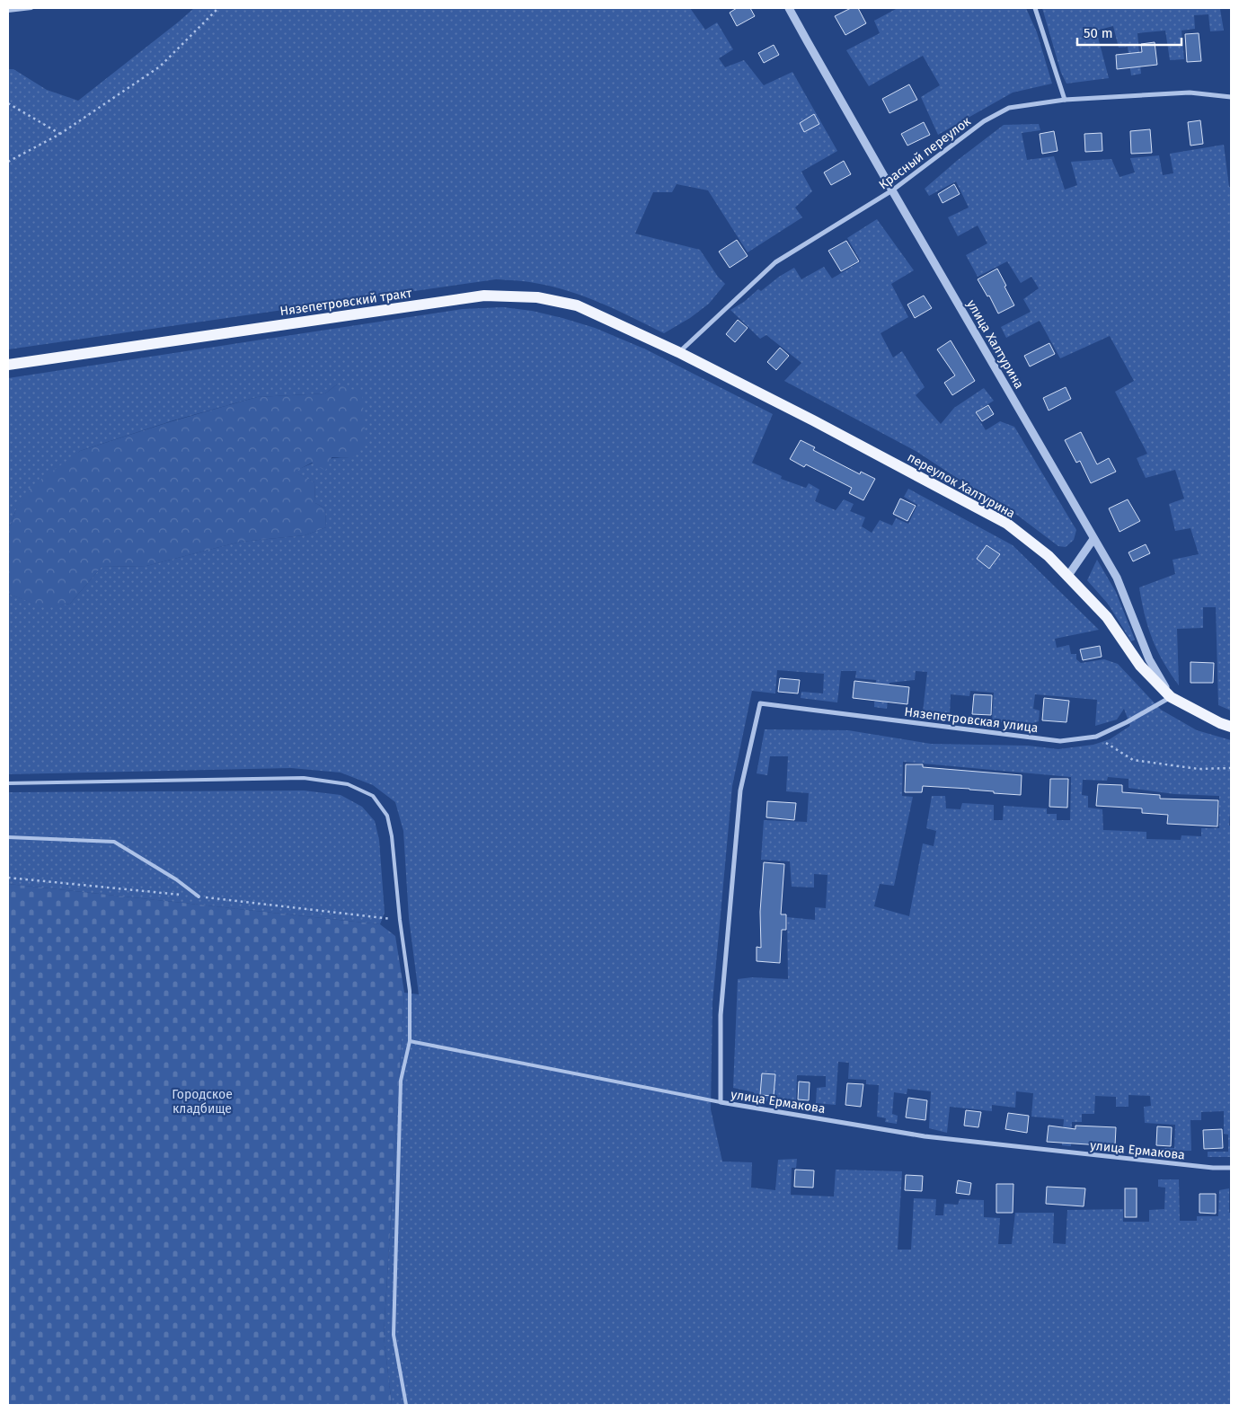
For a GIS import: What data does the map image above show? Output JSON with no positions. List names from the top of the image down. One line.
{"streets":{"main road":["Нязепетровский тракт","переулок Халтурина"],"street":["Красный переулок","улица Халтурина","Нязепетровская улица","улица Ермакова"]},"crossings":[["Красный переулок","Нязепетровский тракт"],["Красный переулок","улица Халтурина"],["Красный переулок","переулок Халтурина"],["Нязепетровский тракт","переулок Халтурина"],["улица Халтурина","переулок Халтурина"],["улица Халтурина","Нязепетровская улица"],["переулок Халтурина","Нязепетровская улица"],["Нязепетровская улица","улица Ермакова"]],"parks":["Городское кладбище"],"scale_bar":"50 m"}
